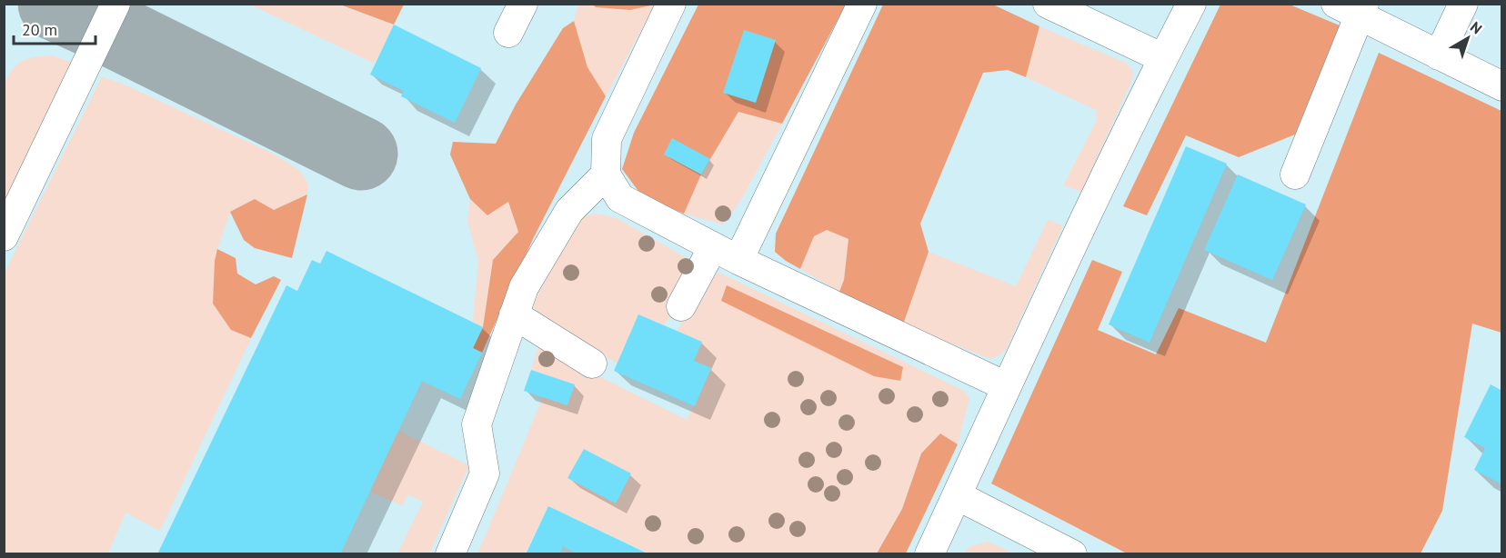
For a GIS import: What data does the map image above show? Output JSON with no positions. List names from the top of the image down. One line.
{"scale_bar":"20 m","north":"top right"}
